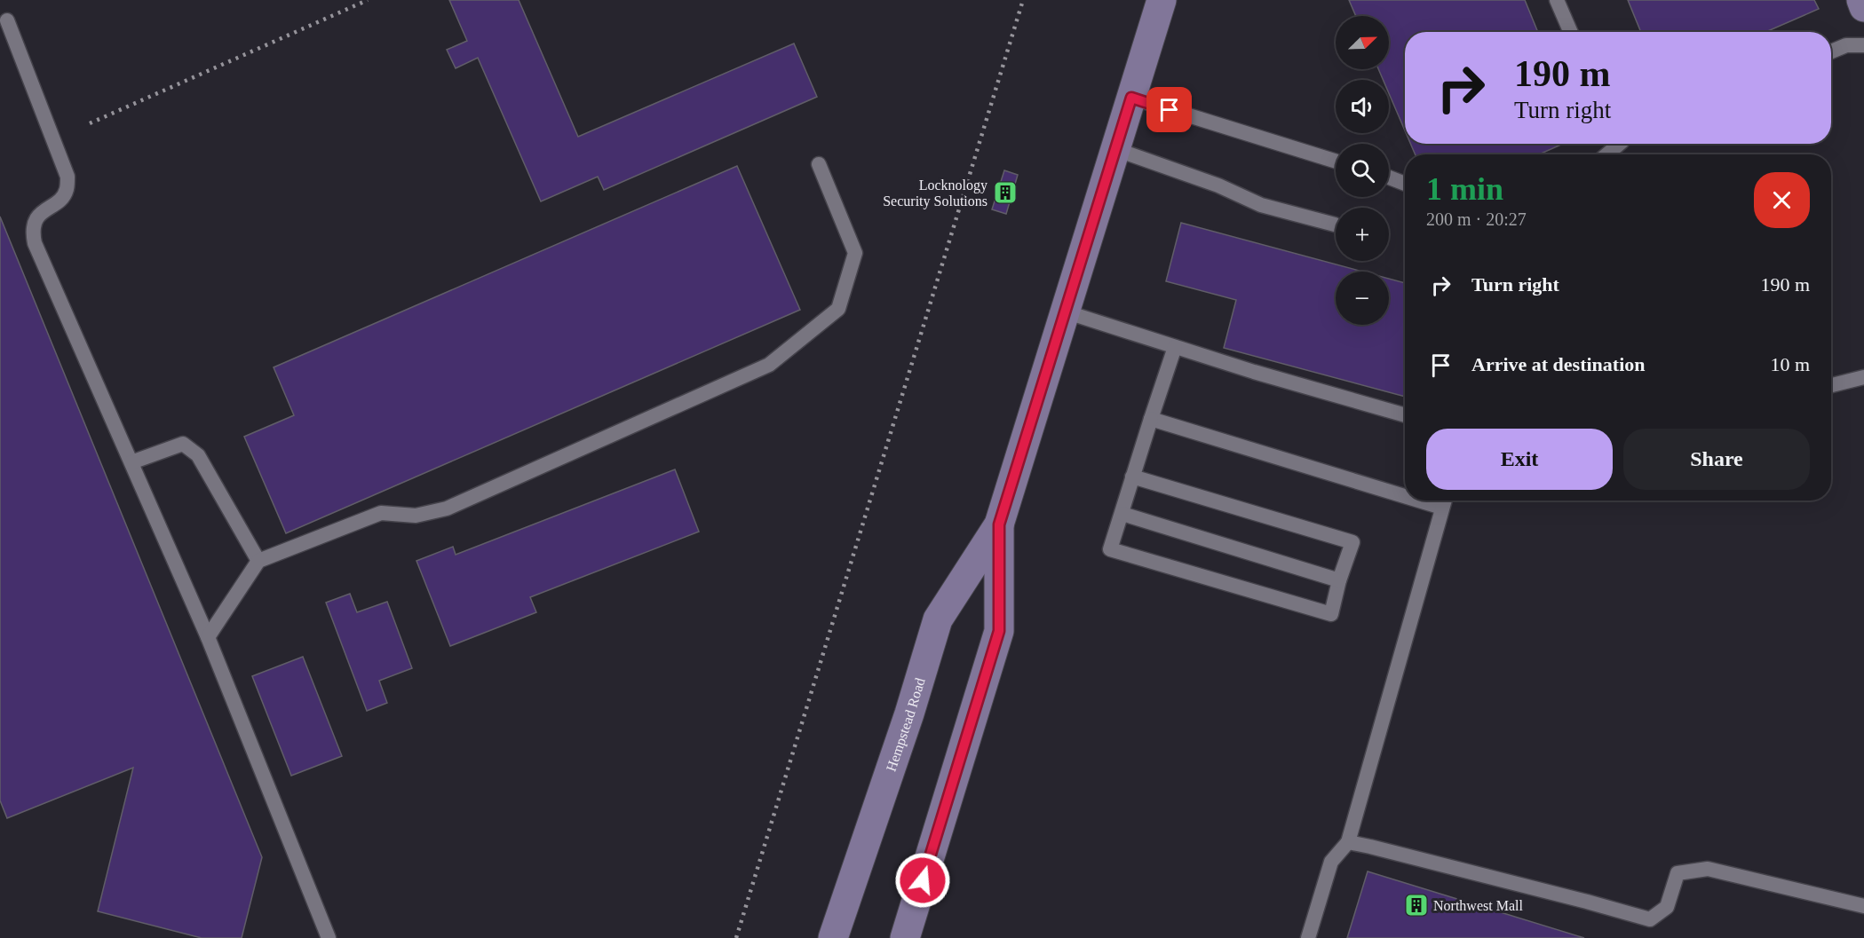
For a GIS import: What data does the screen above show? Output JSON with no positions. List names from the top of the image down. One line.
{"streets":{"main road":["Hempstead Road"]},"places":{"building":["Locknology Security Solutions","Northwest Mall"]},"north":"top right","page":{"map_buttons":["+","−"],"turn":["190 m","Turn right"],"heading":["1 min","200 m · 20:27"],"list":[{"name":"Turn right","value":"190 m"},{"name":"Arrive at destination","value":"10 m"}],"buttons":["Exit","Share"]}}
